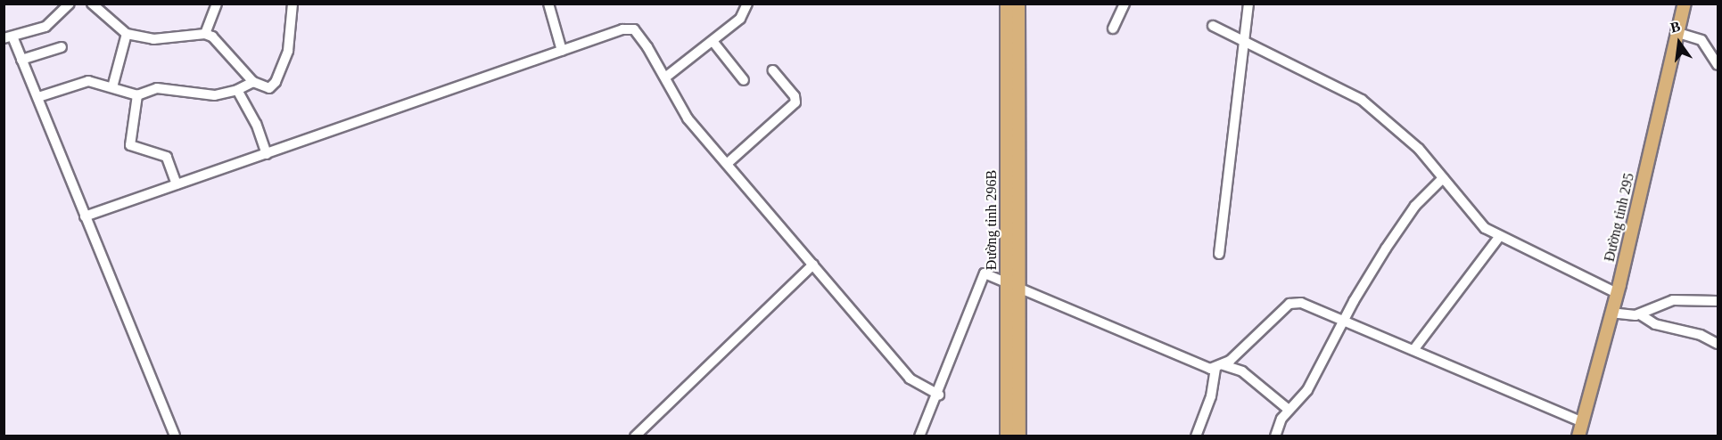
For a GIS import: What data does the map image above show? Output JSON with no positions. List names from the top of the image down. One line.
{"streets":{"main road":["Đường tỉnh 295","Đường tỉnh 296B"]},"north":"top"}
